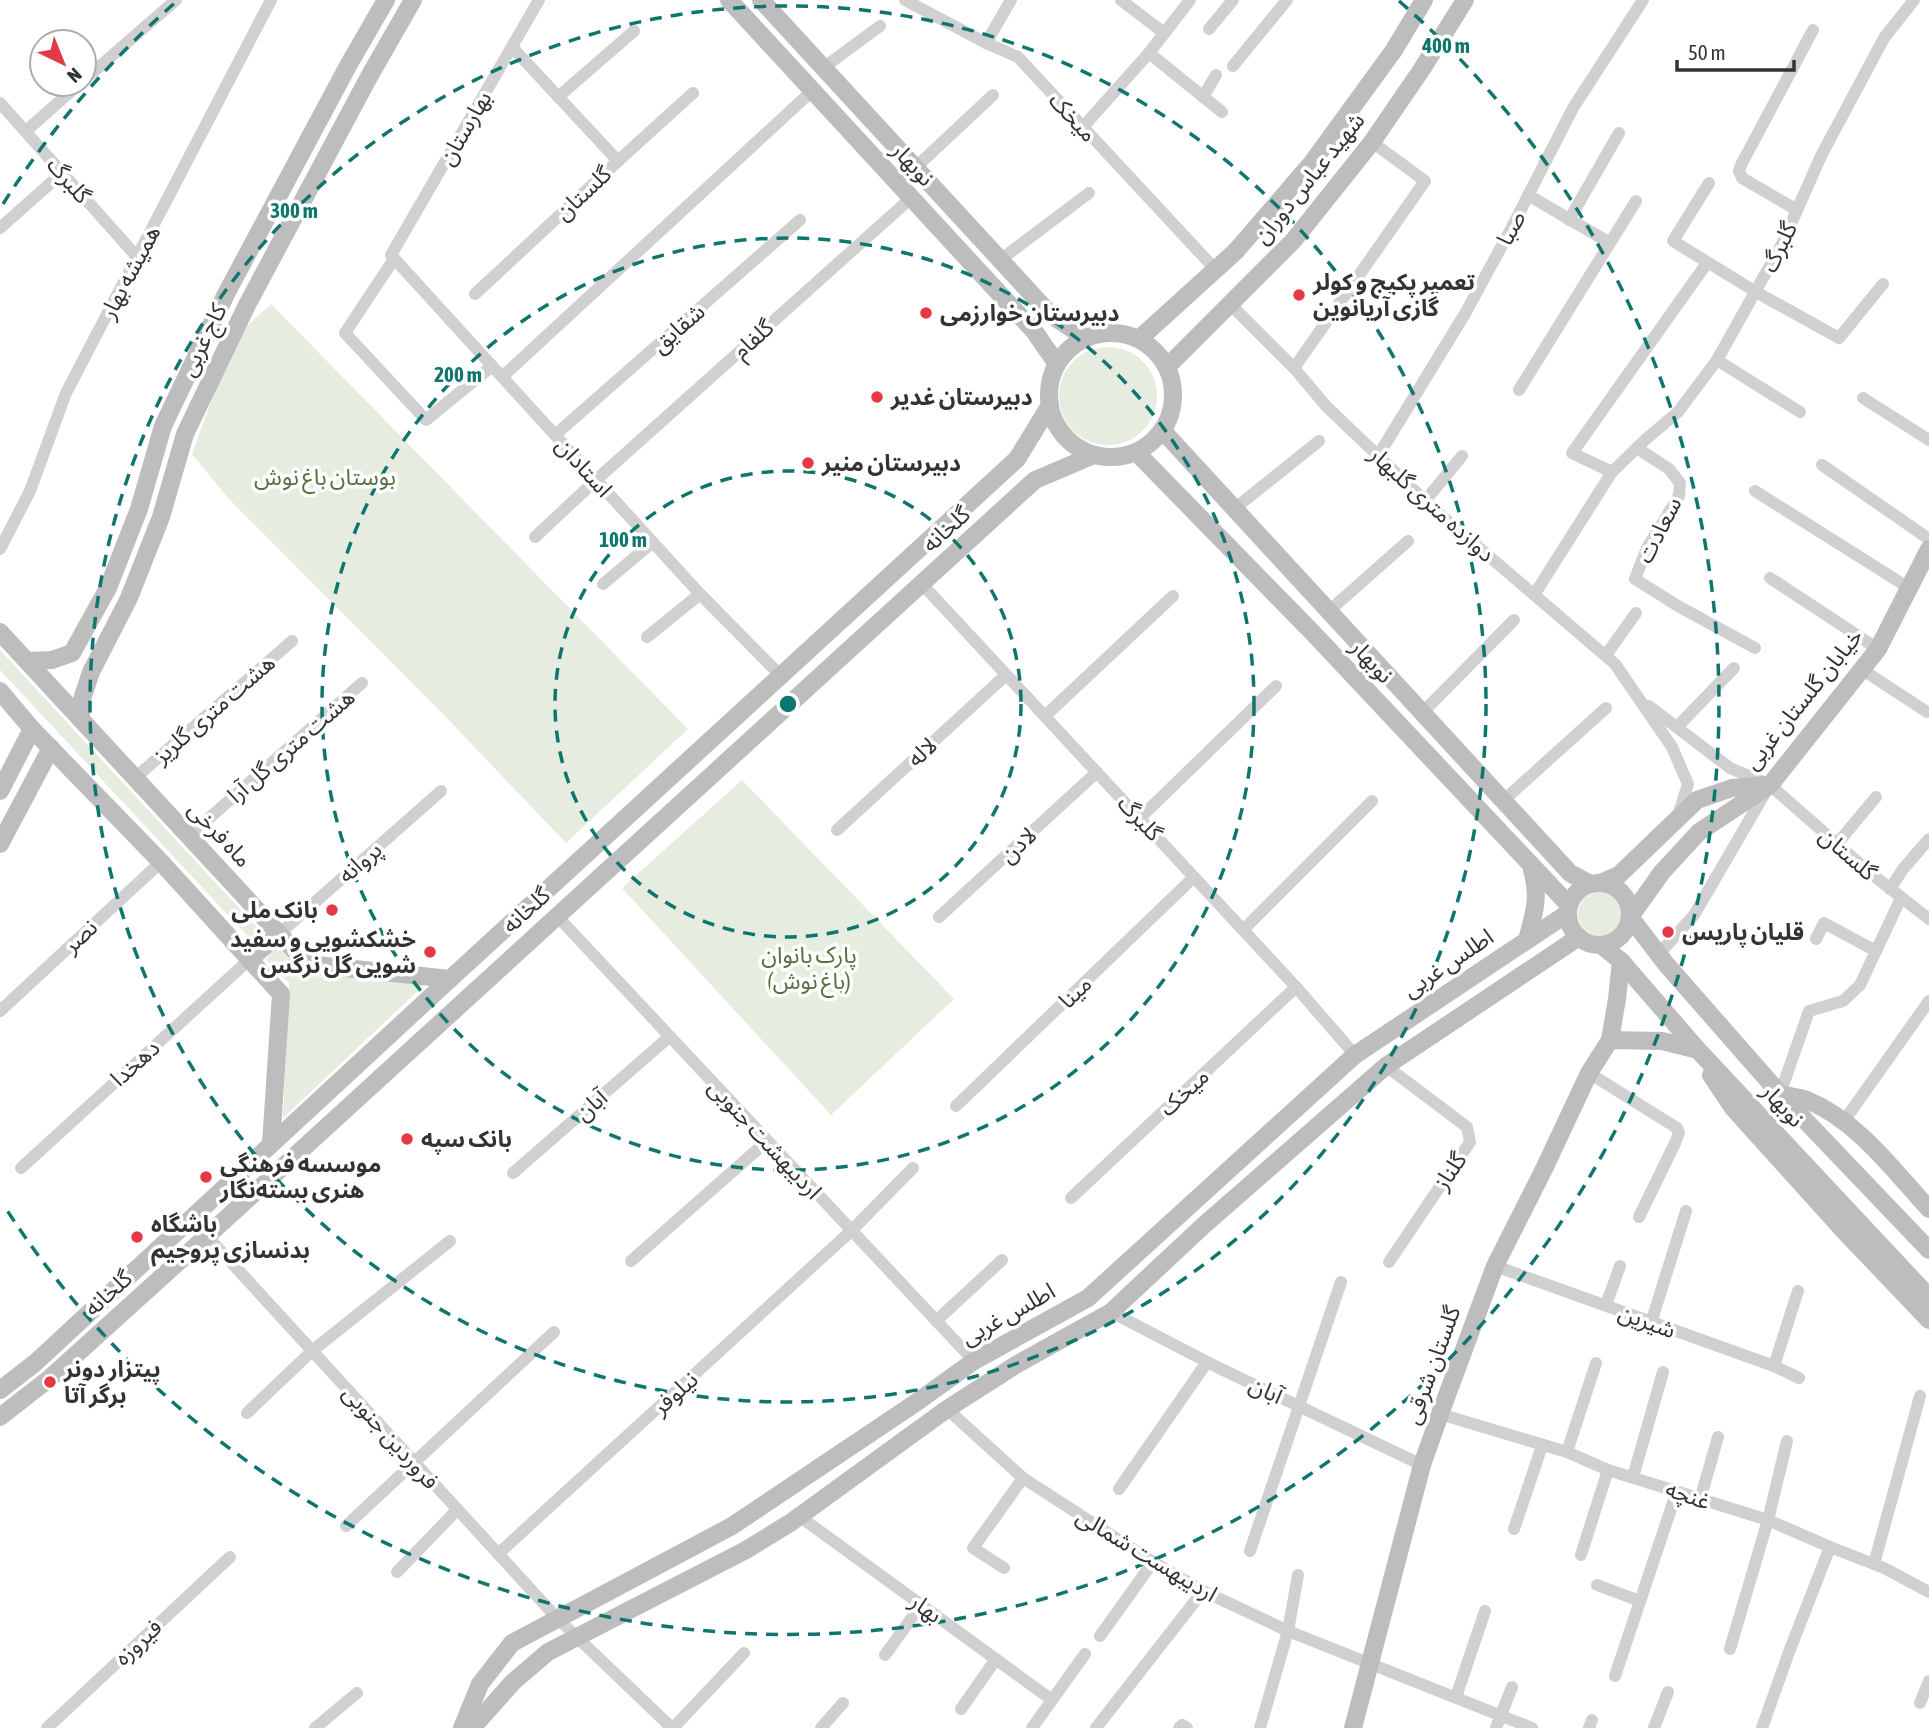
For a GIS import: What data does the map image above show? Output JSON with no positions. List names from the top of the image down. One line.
{"streets":{"main road":["نوبهار","شهید عباس دوران","کاج غربی","گلخانه","خیابان گلستان غربی","ماه فرخی","اطلس غربی","گلستان شرقی"],"street":["میخک","بهارستان","گلبرگ","گلستان","صبا","همیشه بهار","شقایق","گلفام","استادان","دوازده متری گلبهار","سعادت","هشت متری گلریز","هشت متری گل آرا","لاله","لادن","پروانه","نصر","مینا","دهخدا","آبان","اردیبهشت جنوبی","گلناز","شیرین","نیلوفر","فروردین جنوبی","غنچه","اردیبهست شمالی","بهار","فیروزه"]},"crossings":[["میخک","شهید عباس دوران"],["میخک","گلبرگ"],["بهارستان","استادان"],["نوبهار","شهید عباس دوران"],["نوبهار","گلفام"],["نوبهار","گلخانه"],["نوبهار","خیابان گلستان غربی"],["نوبهار","اطلس غربی"],["نوبهار","گلستان شرقی"],["شهید عباس دوران","دوازده متری گلبهار"],["شهید عباس دوران","گلخانه"],["گلبرگ","همیشه بهار"],["گلبرگ","دوازده متری گلبهار"],["گلبرگ","گلخانه"],["گلبرگ","سعادت"],["گلبرگ","لاله"],["گلبرگ","لادن"],["گلبرگ","اطلس غربی"],["گلبرگ","مینا"],["گلستان","دوازده متری گلبهار"],["گلستان","خیابان گلستان غربی"],["صبا","دوازده متری گلبهار"],["شقایق","استادان"],["گلفام","استادان"],["کاج غربی","ماه فرخی"],["استادان","گلخانه"],["گلخانه","ماه فرخی"],["گلخانه","اردیبهشت جنوبی"],["گلخانه","فروردین جنوبی"],["خیابان گلستان غربی","اطلس غربی"],["هشت متری گلریز","ماه فرخی"],["هشت متری گل آرا","ماه فرخی"],["ماه فرخی","پروانه"],["اطلس غربی","اردیبهشت جنوبی"],["اطلس غربی","فروردین جنوبی"],["آبان","اردیبهشت جنوبی"],["آبان","گلستان شرقی"],["اردیبهشت جنوبی","نیلوفر"],["شیرین","گلستان شرقی"],["گلستان شرقی","غنچه"],["گلستان شرقی","اردیبهست شمالی"],["نیلوفر","فروردین جنوبی"]],"parks":["بوستان باغ نوش","پارک بانوان (باغ نوش)"],"places":["تعمیر پکیج و کولر گازی آریانوین","دبیرستان خوارزمی","دبیرستان غدیر","دبیرستان منیر","بانک ملی","قلیان پاریس","خشکشویی و سفید شویی گل نرگس","بانک سپه","موسسه فرهنگی هنری بسته‌نگار","باشگاه بدنسازی پروجیم","پیتزار دونر برگر آتا"],"scale_bar":"50 m","north":"bottom right","rings":["400 m","300 m","200 m","100 m"]}
